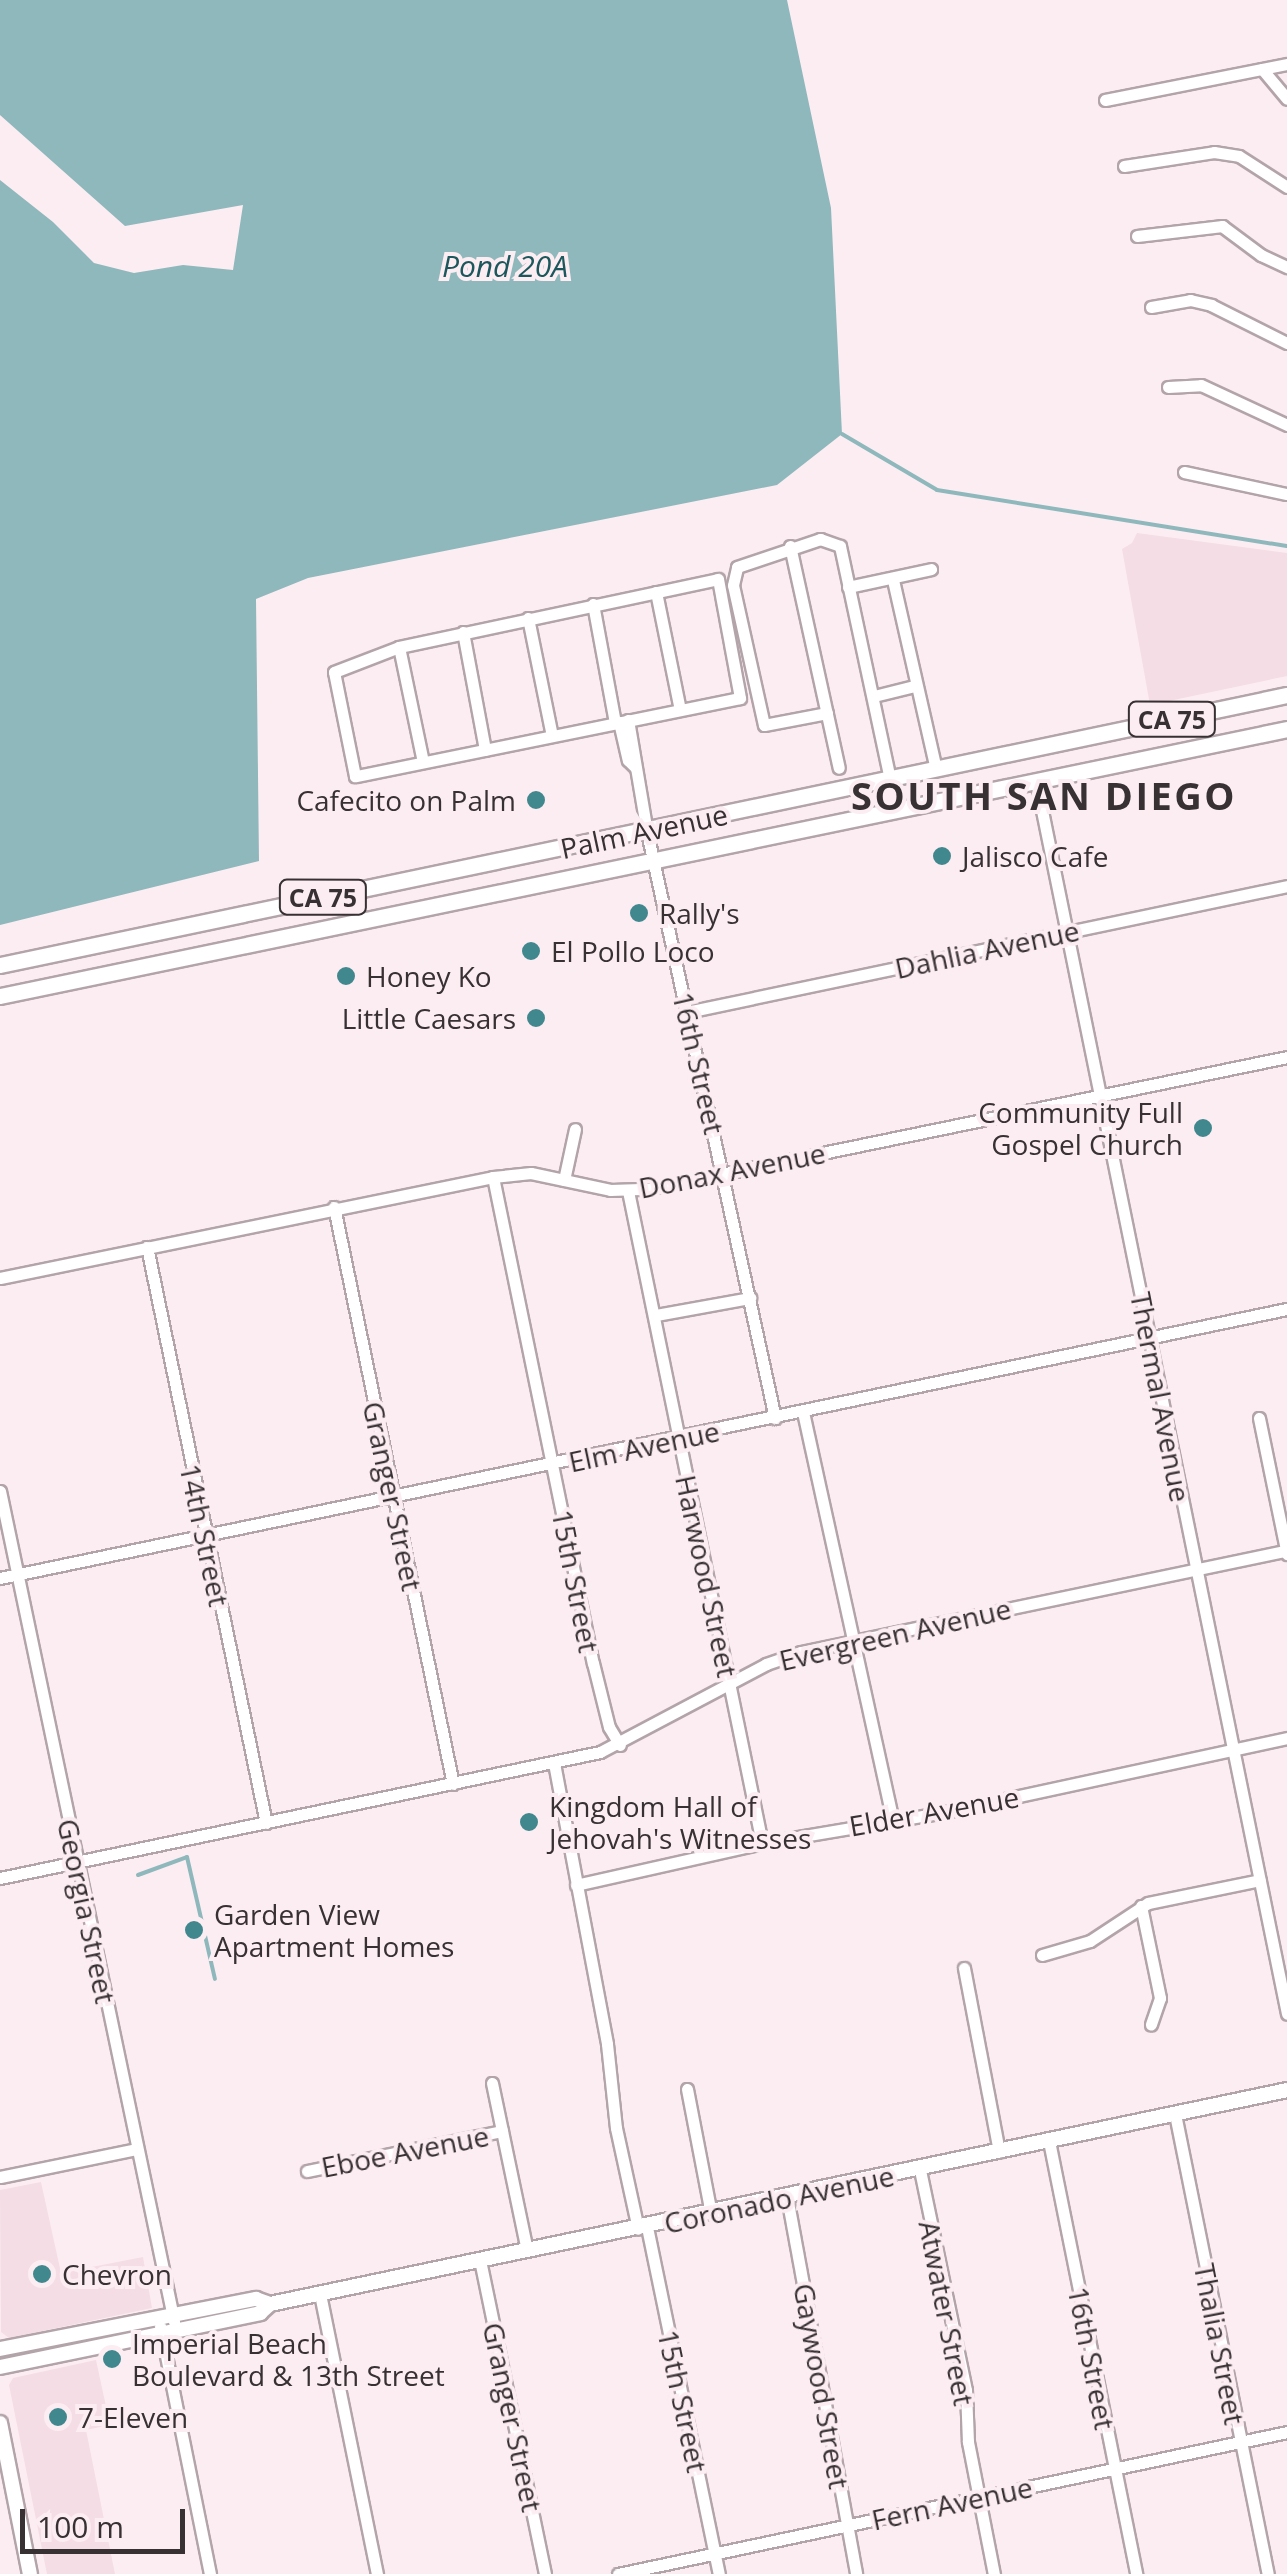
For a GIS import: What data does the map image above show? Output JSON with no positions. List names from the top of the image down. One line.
{"streets":{"highway":["CA 75","Palm Avenue"],"main road":["Coronado Avenue"],"street":["Dahlia Avenue","16th Street","Donax Avenue","Thermal Avenue","Elm Avenue","Granger Street","14th Street","Harwood Street","15th Street","Evergreen Avenue","Elder Avenue","Georgia Street","Eboe Avenue","Atwater Street","Thalia Street","Gaywood Street","Fern Avenue"]},"crossings":[["Palm Avenue","16th Street"],["Palm Avenue","Thermal Avenue"],["Dahlia Avenue","16th Street"],["Dahlia Avenue","Thermal Avenue"],["16th Street","Donax Avenue"],["16th Street","Elm Avenue"],["16th Street","Coronado Avenue"],["16th Street","Fern Avenue"],["Donax Avenue","Thermal Avenue"],["Donax Avenue","Granger Street"],["Donax Avenue","14th Street"],["Donax Avenue","Harwood Street"],["Donax Avenue","15th Street"],["Thermal Avenue","Elm Avenue"],["Thermal Avenue","Evergreen Avenue"],["Thermal Avenue","Elder Avenue"],["Elm Avenue","Granger Street"],["Elm Avenue","14th Street"],["Elm Avenue","Harwood Street"],["Elm Avenue","15th Street"],["Elm Avenue","Georgia Street"],["Granger Street","Coronado Avenue"],["Harwood Street","Evergreen Avenue"],["Harwood Street","Elder Avenue"],["15th Street","Evergreen Avenue"],["15th Street","Elder Avenue"],["15th Street","Coronado Avenue"],["15th Street","Fern Avenue"],["Coronado Avenue","Atwater Street"],["Coronado Avenue","Thalia Street"],["Coronado Avenue","Gaywood Street"],["Atwater Street","Fern Avenue"],["Thalia Street","Fern Avenue"],["Gaywood Street","Fern Avenue"]],"districts":["SOUTH SAN DIEGO"],"water":["Pond 20A"],"places":["Cafecito on Palm","Jalisco Cafe","Rally's","El Pollo Loco","Honey Ko","Little Caesars","Community Full Gospel Church","Kingdom Hall of Jehovah's Witnesses","Garden View Apartment Homes","Chevron","Imperial Beach Boulevard & 13th Street","7-Eleven"],"scale_bar":"100 m"}
